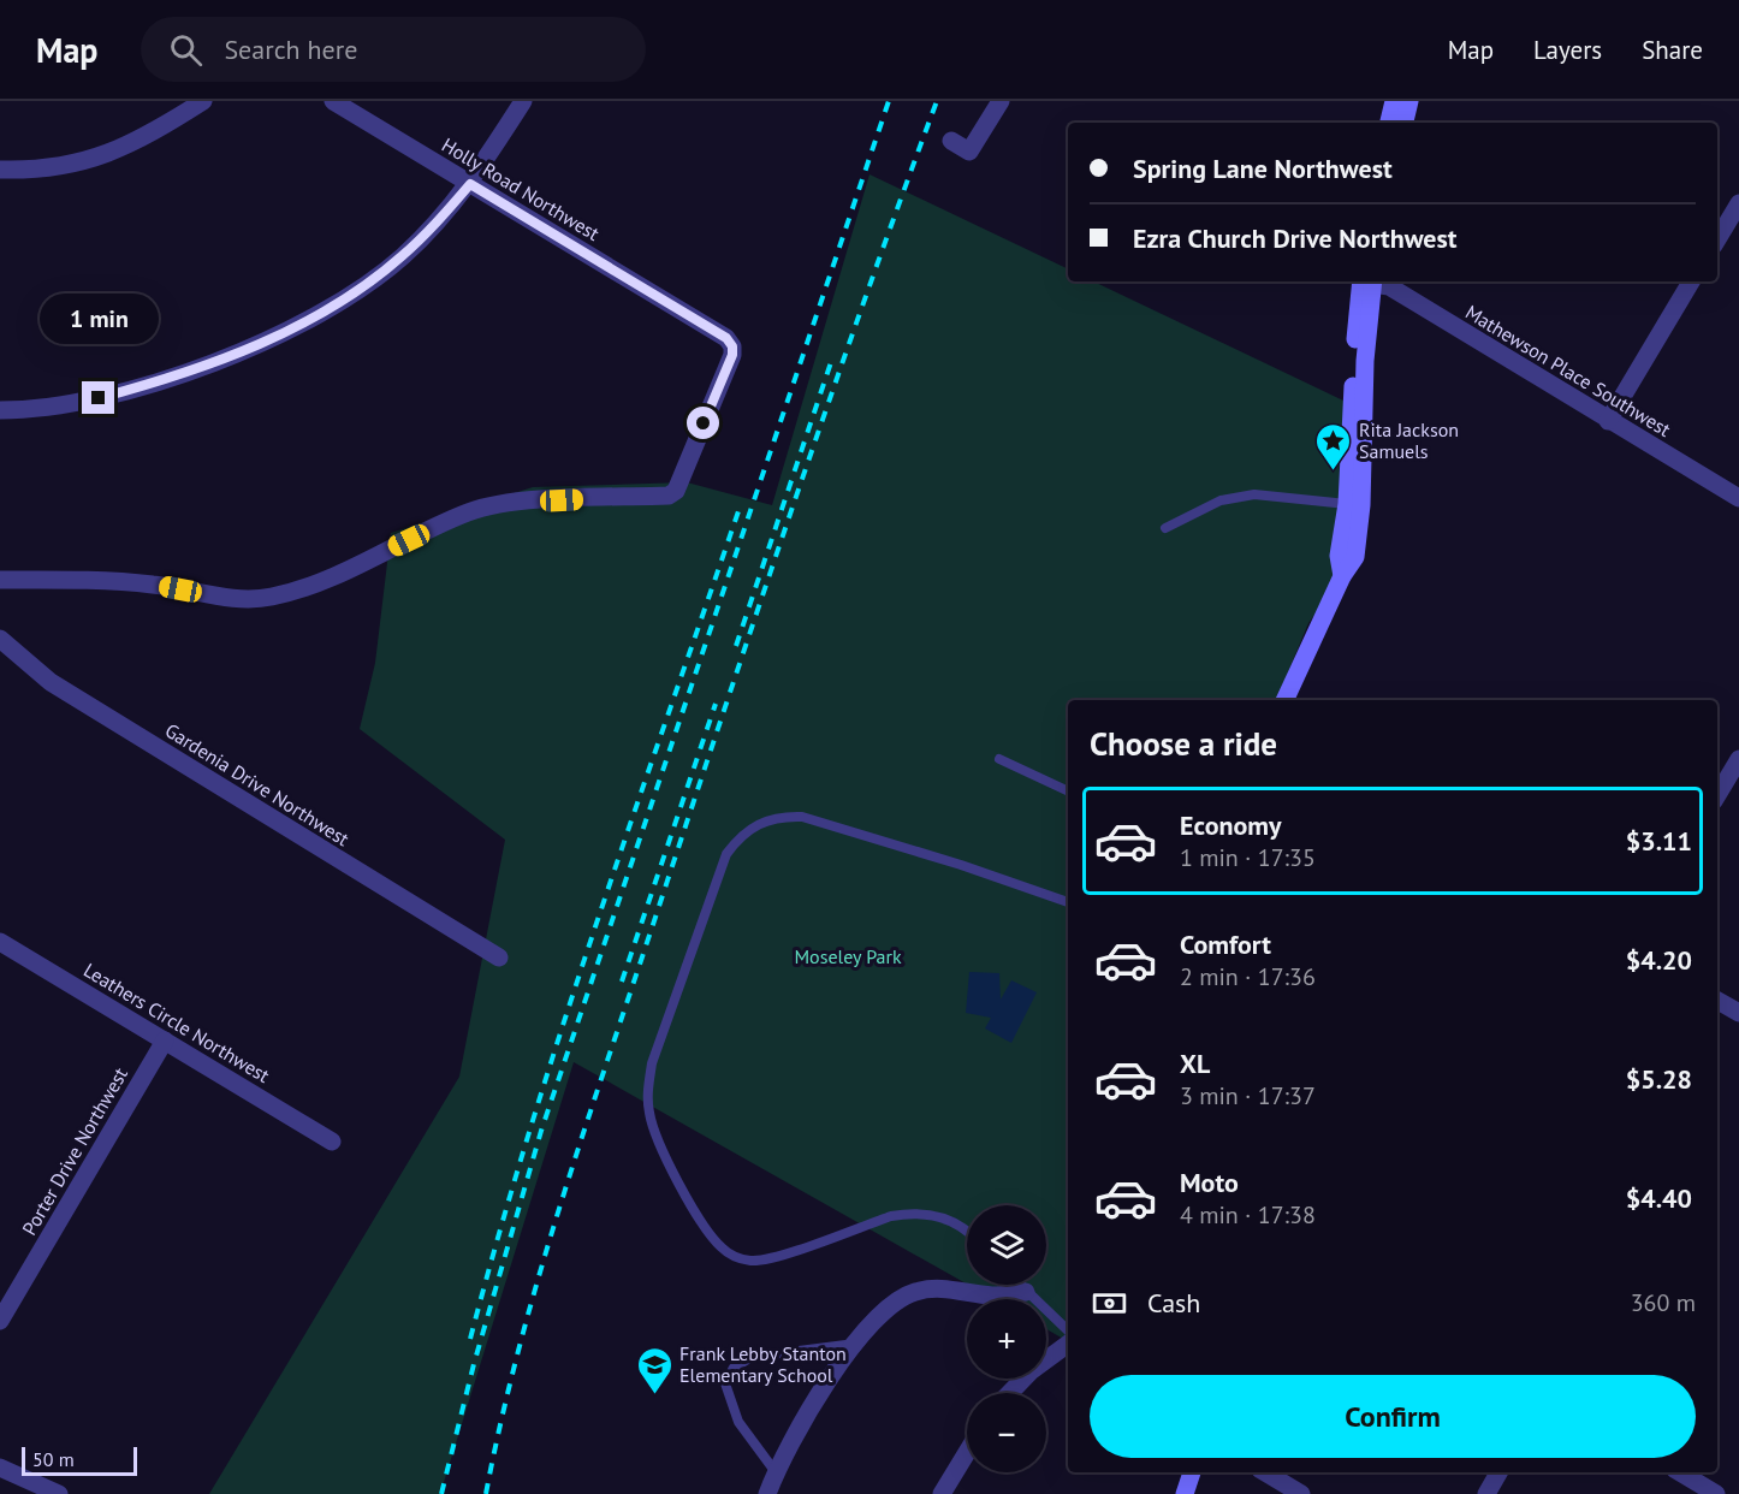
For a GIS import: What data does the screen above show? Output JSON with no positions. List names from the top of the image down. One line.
{"streets":{"street":["Holly Road Northwest","Mathewson Place Southwest","Gardenia Drive Northwest","Leathers Circle Northwest","Porter Drive Northwest"]},"crossings":[["Leathers Circle Northwest","Porter Drive Northwest"]],"parks":["Moseley Park"],"places":{"place":["Rita Jackson Samuels"],"school or university":["Frank Lebby Stanton Elementary School"]},"scale_bar":"50 m","page":{"header":"Map","search":"Search here","nav":["Map","Layers","Share"],"banner":["Spring Lane Northwest","Ezra Church Drive Northwest"],"bubble":"1 min","heading":"Choose a ride","list":[{"name":"Economy","note":"1 min · 17:35","value":"$3.11"},{"name":"Comfort","note":"2 min · 17:36","value":"$4.20"},{"name":"XL","note":"3 min · 17:37","value":"$5.28"},{"name":"Moto","note":"4 min · 17:38","value":"$4.40"}],"map_buttons":["+","−"],"pay":["Cash","360 m"],"buttons":"Confirm","scale":"50 m"}}
